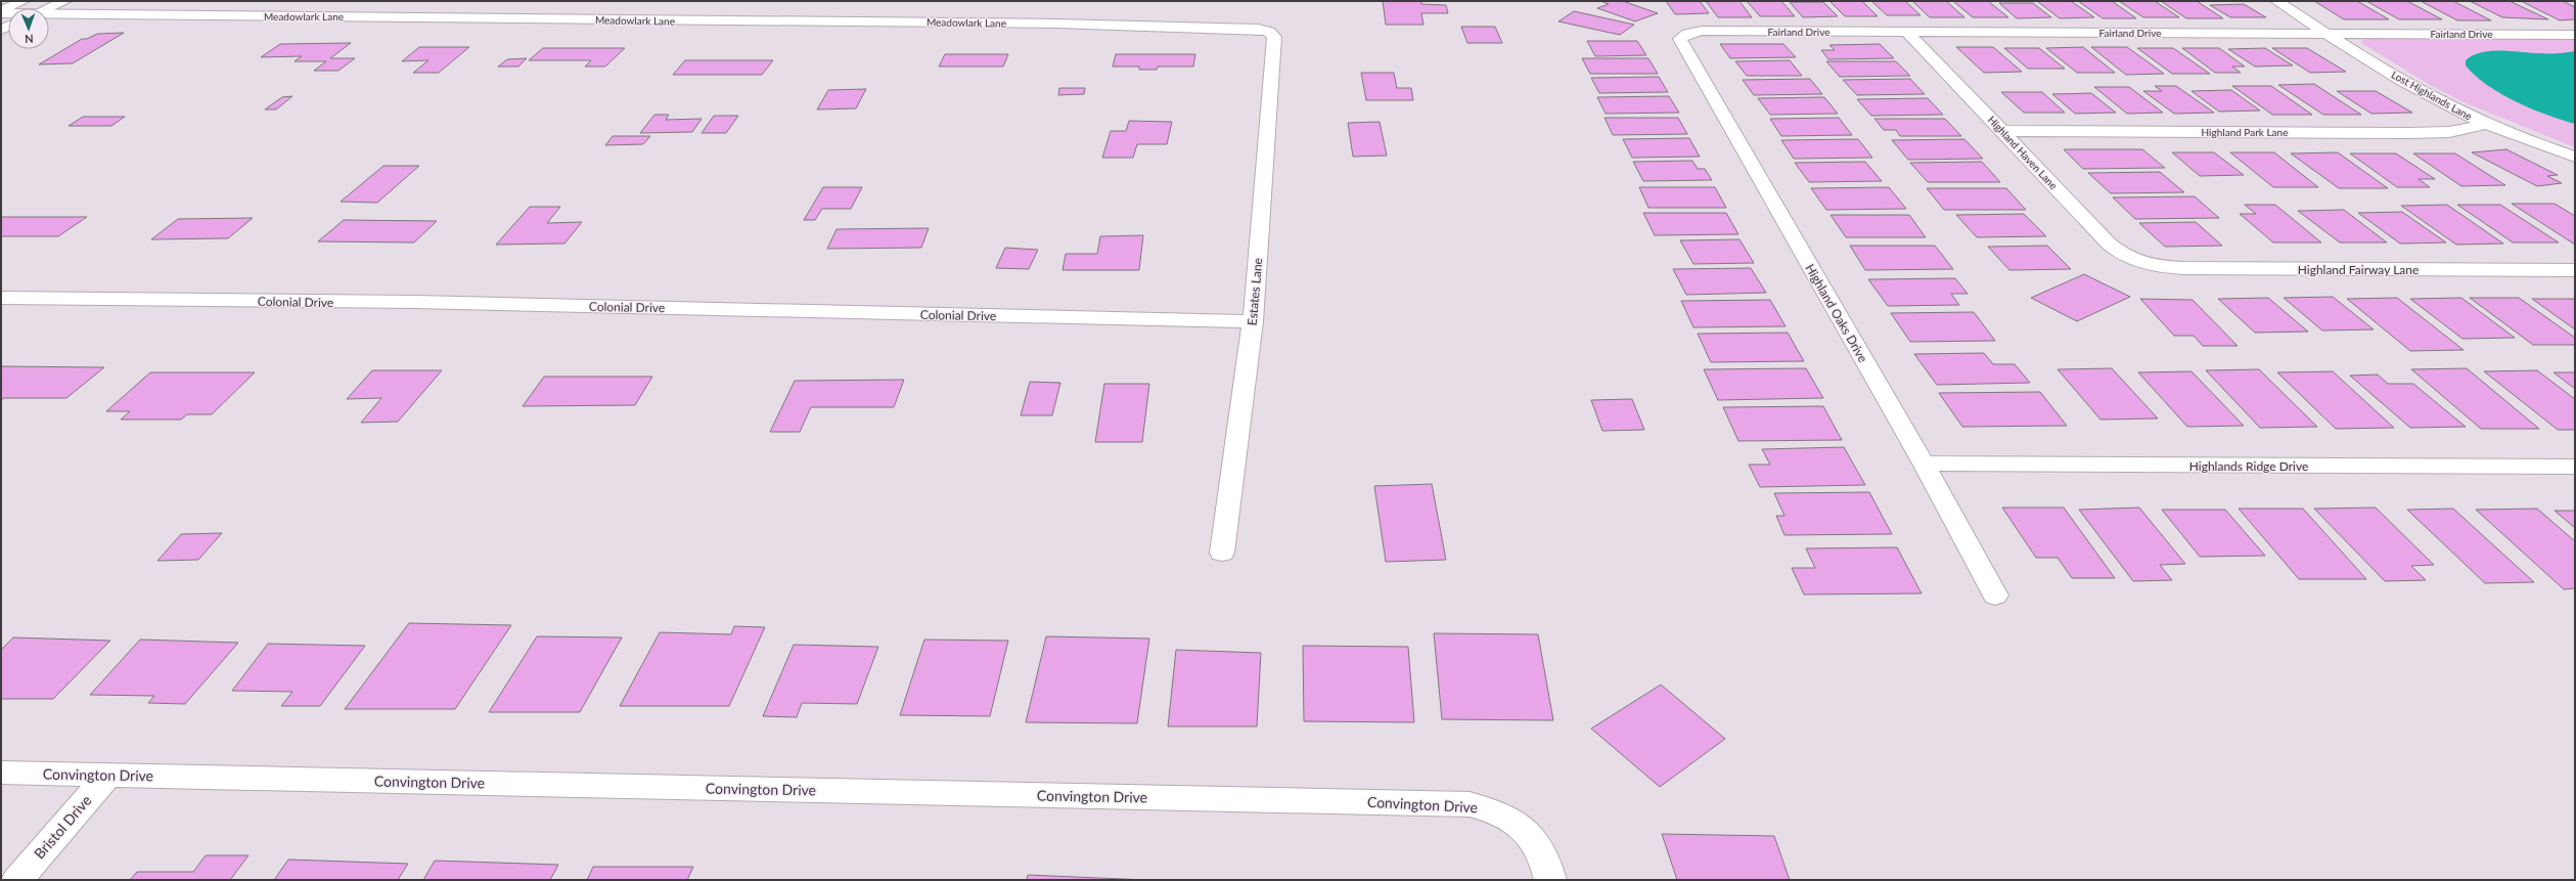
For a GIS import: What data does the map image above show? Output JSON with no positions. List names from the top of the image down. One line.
{"streets":{"street":["Meadowlark Lane","Fairland Drive","Lost Highlands Lane","Highland Park Lane","Highland Haven Lane","Highland Fairway Lane","Estates Lane","Colonial Drive","Highland Oaks Drive","Highlands Ridge Drive","Convington Drive","Bristol Drive"]},"crossings":[["Meadowlark Lane","Estates Lane"],["Fairland Drive","Lost Highlands Lane"],["Fairland Drive","Highland Haven Lane"],["Fairland Drive","Highland Oaks Drive"],["Lost Highlands Lane","Highland Park Lane"],["Highland Park Lane","Highland Haven Lane"],["Highland Haven Lane","Highland Fairway Lane"],["Estates Lane","Colonial Drive"],["Highland Oaks Drive","Highlands Ridge Drive"],["Convington Drive","Bristol Drive"]],"north":"bottom"}
